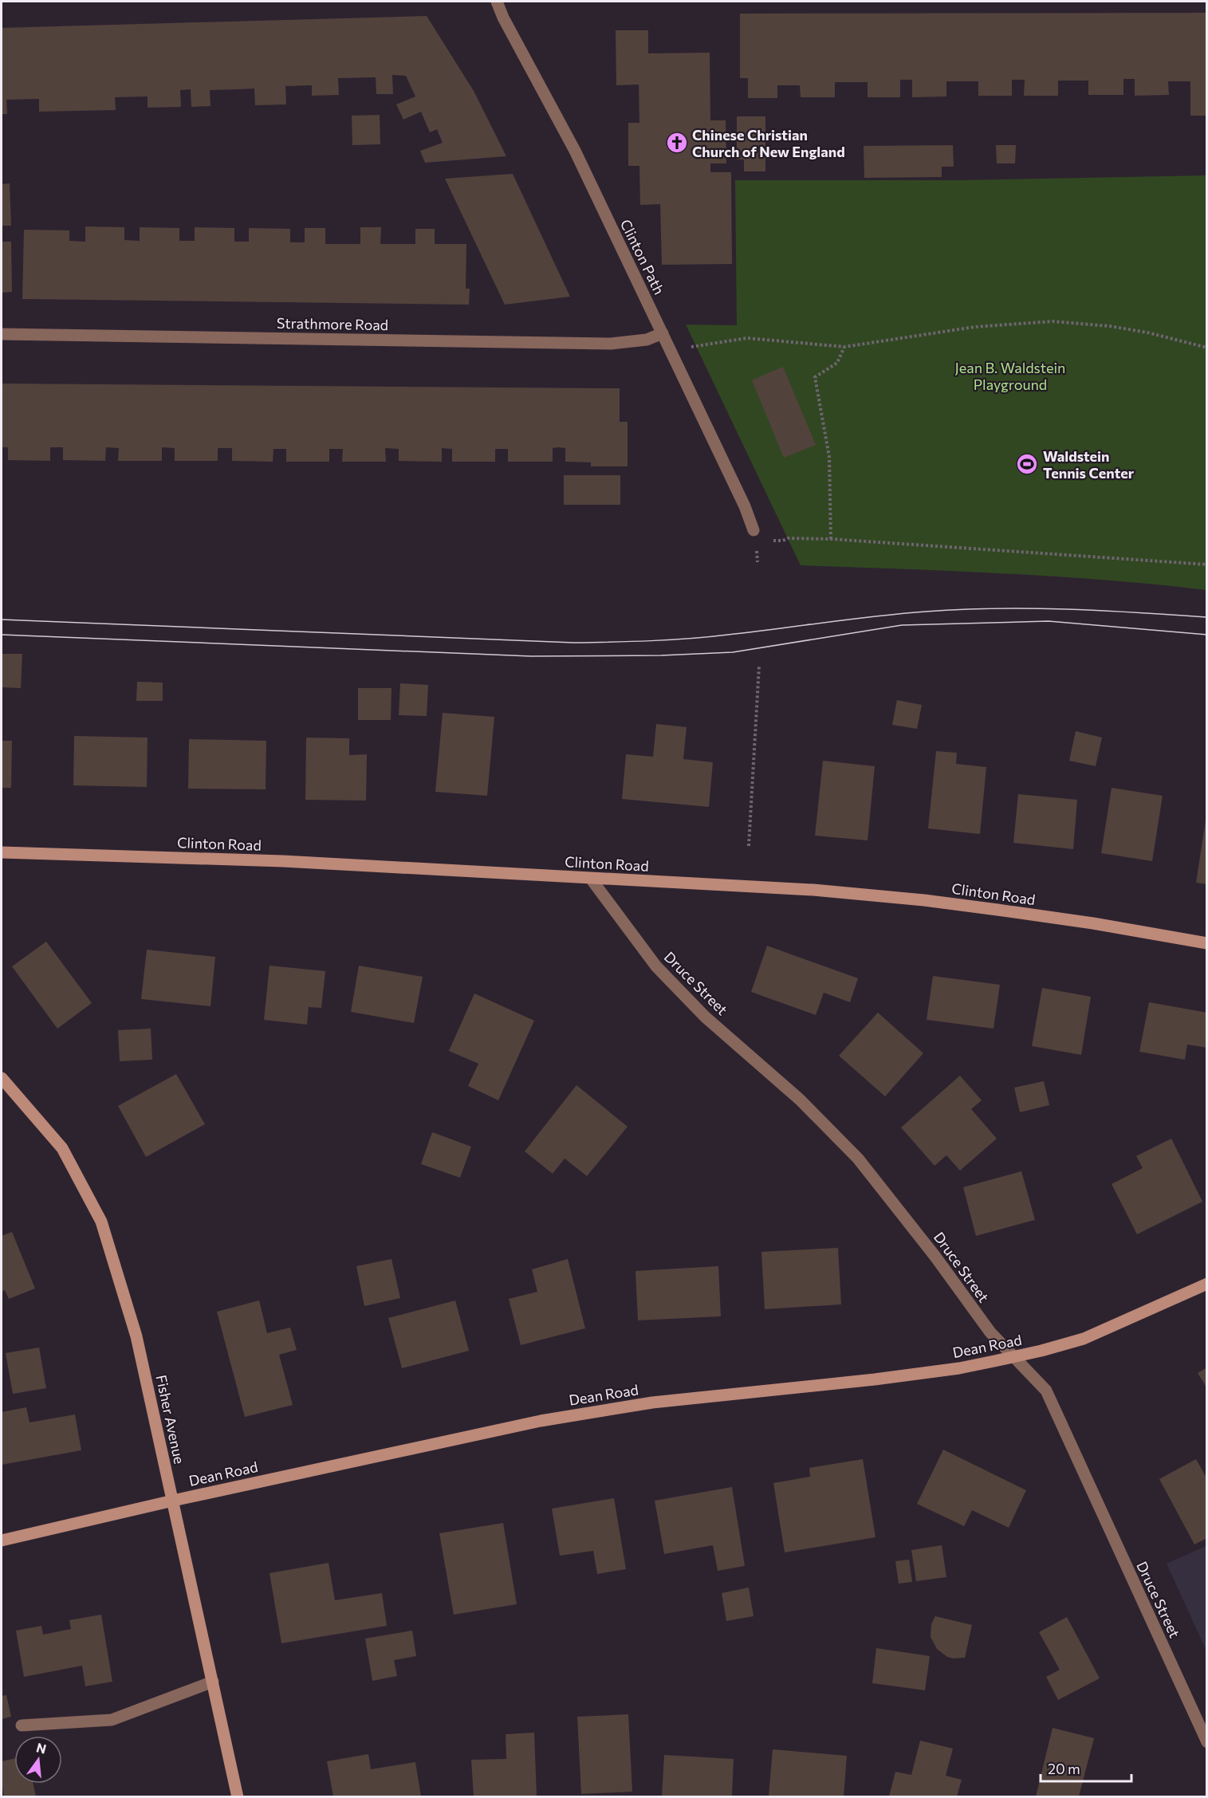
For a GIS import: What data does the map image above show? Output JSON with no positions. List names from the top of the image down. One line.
{"streets":{"street":["Clinton Path","Strathmore Road","Clinton Road","Druce Street","Dean Road","Fisher Avenue"]},"crossings":[["Clinton Path","Strathmore Road"],["Clinton Road","Druce Street"],["Druce Street","Dean Road"],["Dean Road","Fisher Avenue"]],"parks":["Jean B. Waldstein Playground"],"places":{"church":["Chinese Christian Church of New England"],"sports":["Waldstein Tennis Center"]},"scale_bar":"20 m","north":"top"}
